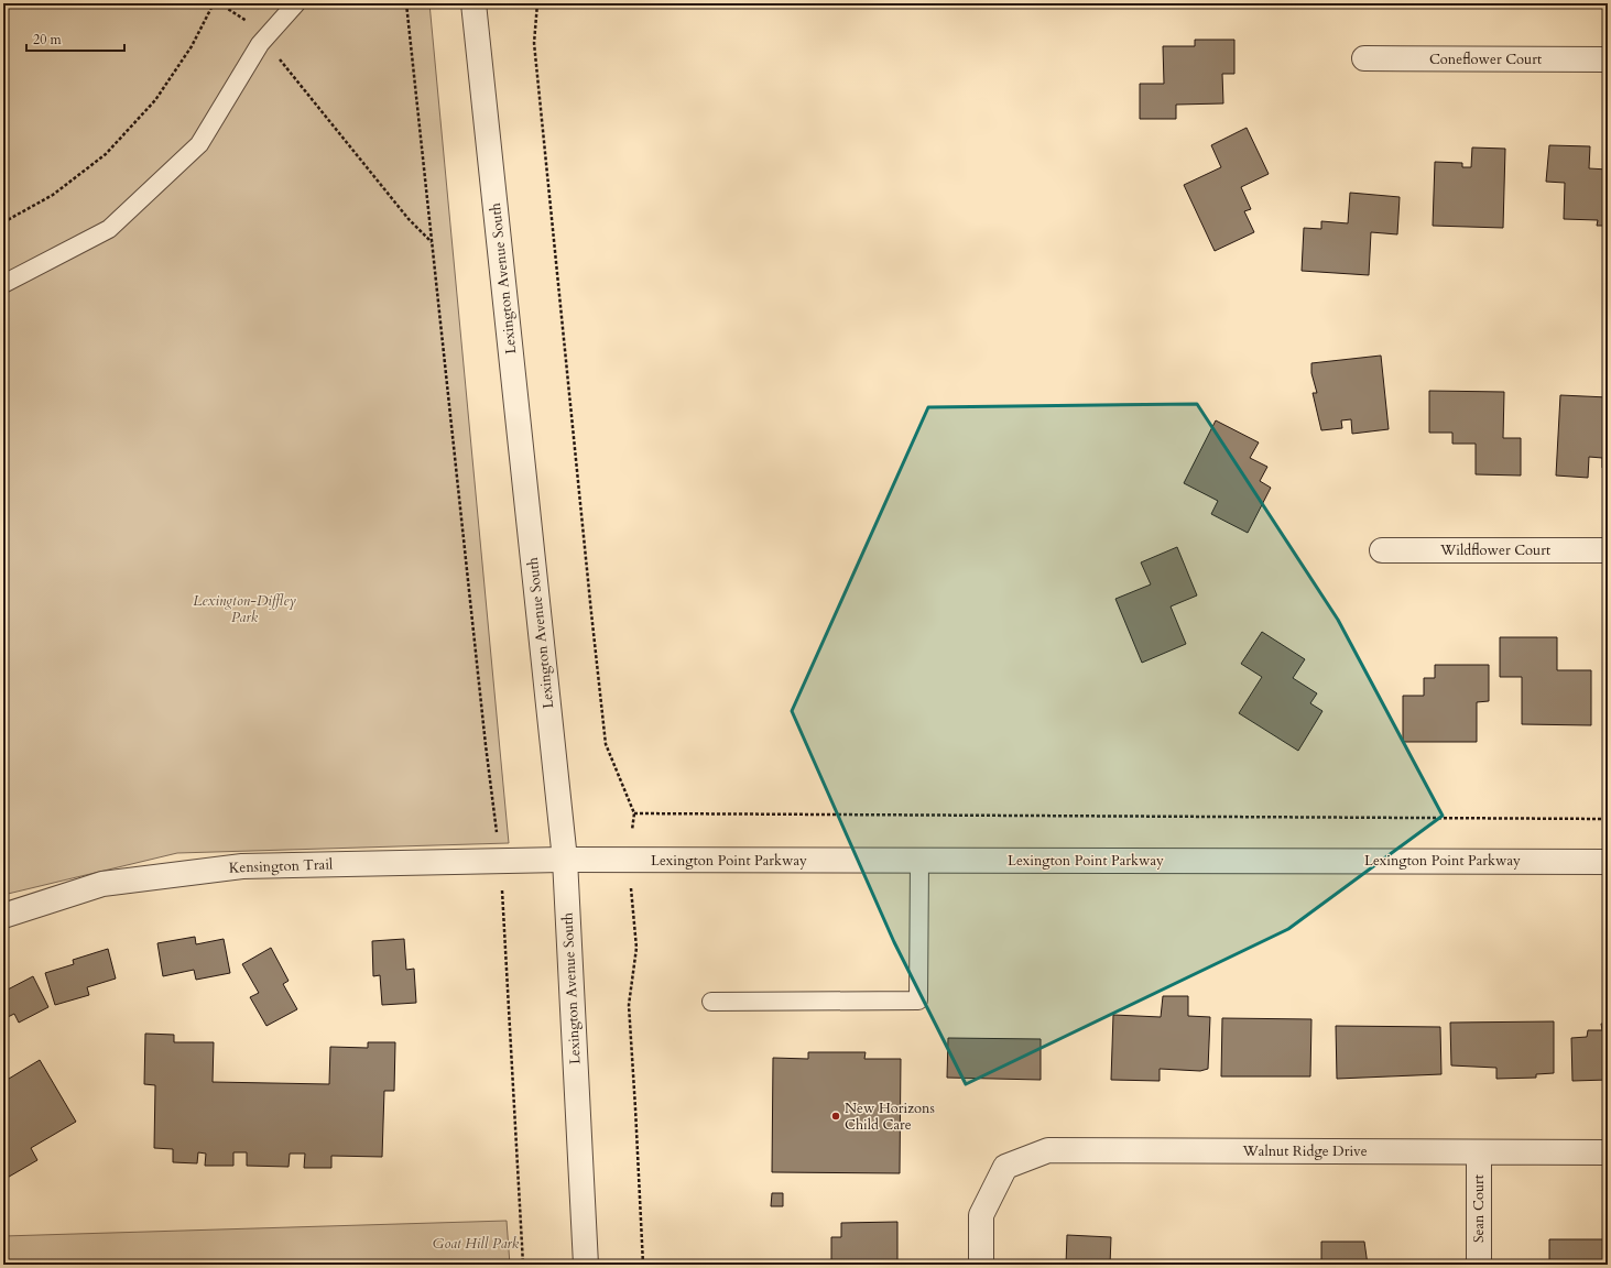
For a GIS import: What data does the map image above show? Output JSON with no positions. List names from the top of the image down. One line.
{"streets":{"street":["Coneflower Court","Lexington Avenue South","Wildflower Court","Lexington Point Parkway","Kensington Trail","Walnut Ridge Drive","Sean Court"]},"crossings":[["Lexington Avenue South","Lexington Point Parkway"],["Lexington Avenue South","Kensington Trail"],["Lexington Point Parkway","Kensington Trail"],["Walnut Ridge Drive","Sean Court"]],"parks":["Lexington-Diffley Park","Goat Hill Park"],"places":["New Horizons Child Care"],"scale_bar":"20 m"}
